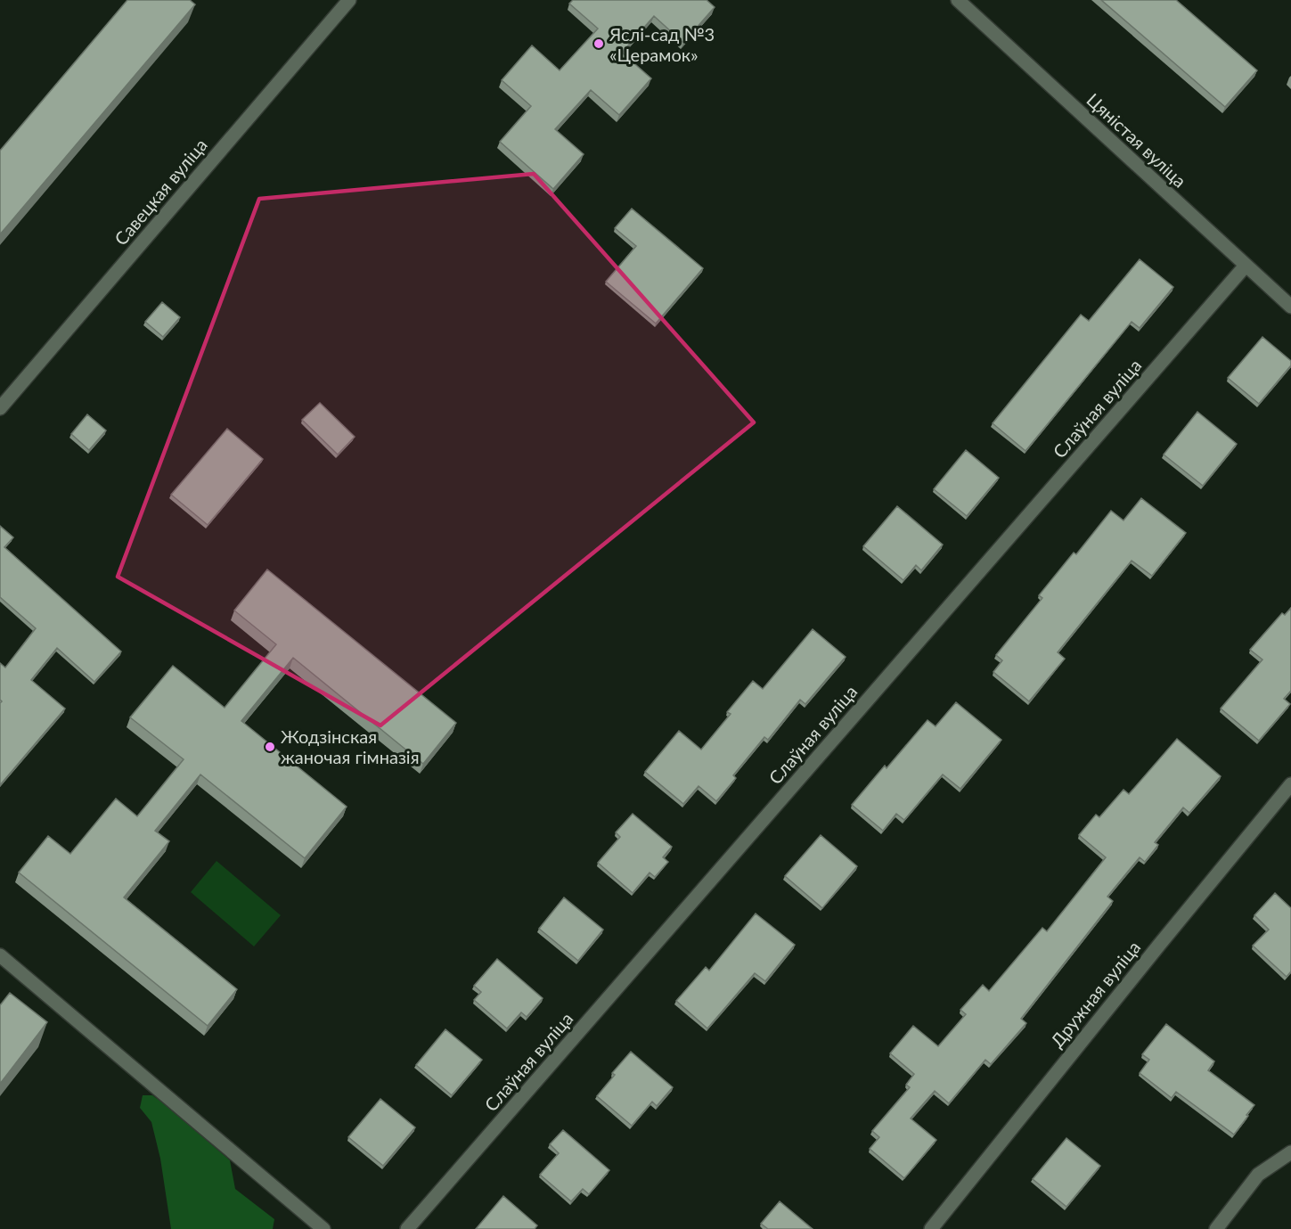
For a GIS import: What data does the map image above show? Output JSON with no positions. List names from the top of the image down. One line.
{"streets":{"street":["Цяністая вуліца","Савецкая вуліца","Слаўная вуліца","Дружная вуліца"]},"crossings":[["Цяністая вуліца","Слаўная вуліца"]],"places":["Яслі-сад №3 «Церамок»","Жодзінская жаночая гімназія"]}
